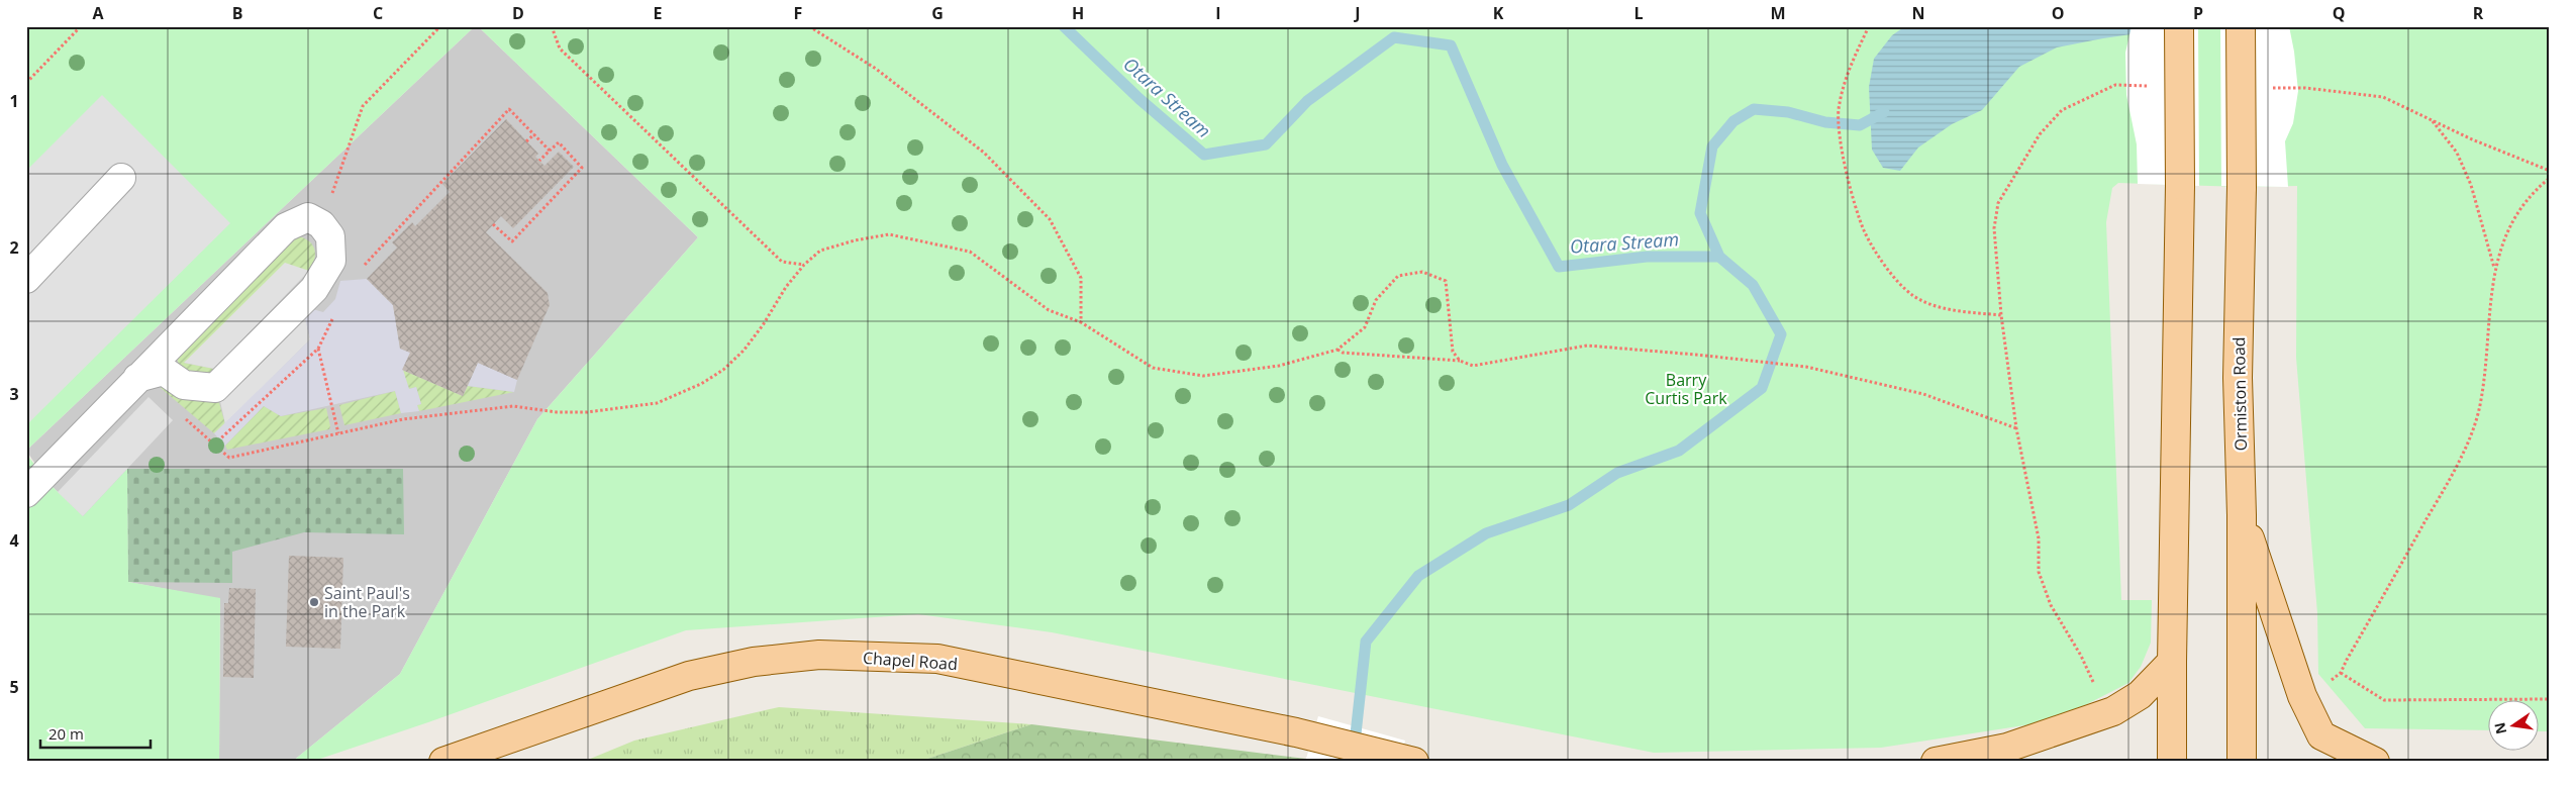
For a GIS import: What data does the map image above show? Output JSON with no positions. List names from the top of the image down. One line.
{"streets":{"main road":["Ormiston Road","Chapel Road"]},"water":["Otara Stream"],"parks":["Barry Curtis Park"],"places":["Saint Paul's in the Park"],"scale_bar":"20 m","north":"left","grid":{"columns":["A","B","C","D","E","F","G","H","I","J","K","L","M","N","O","P","Q","R"],"rows":["1","2","3","4","5"]}}
